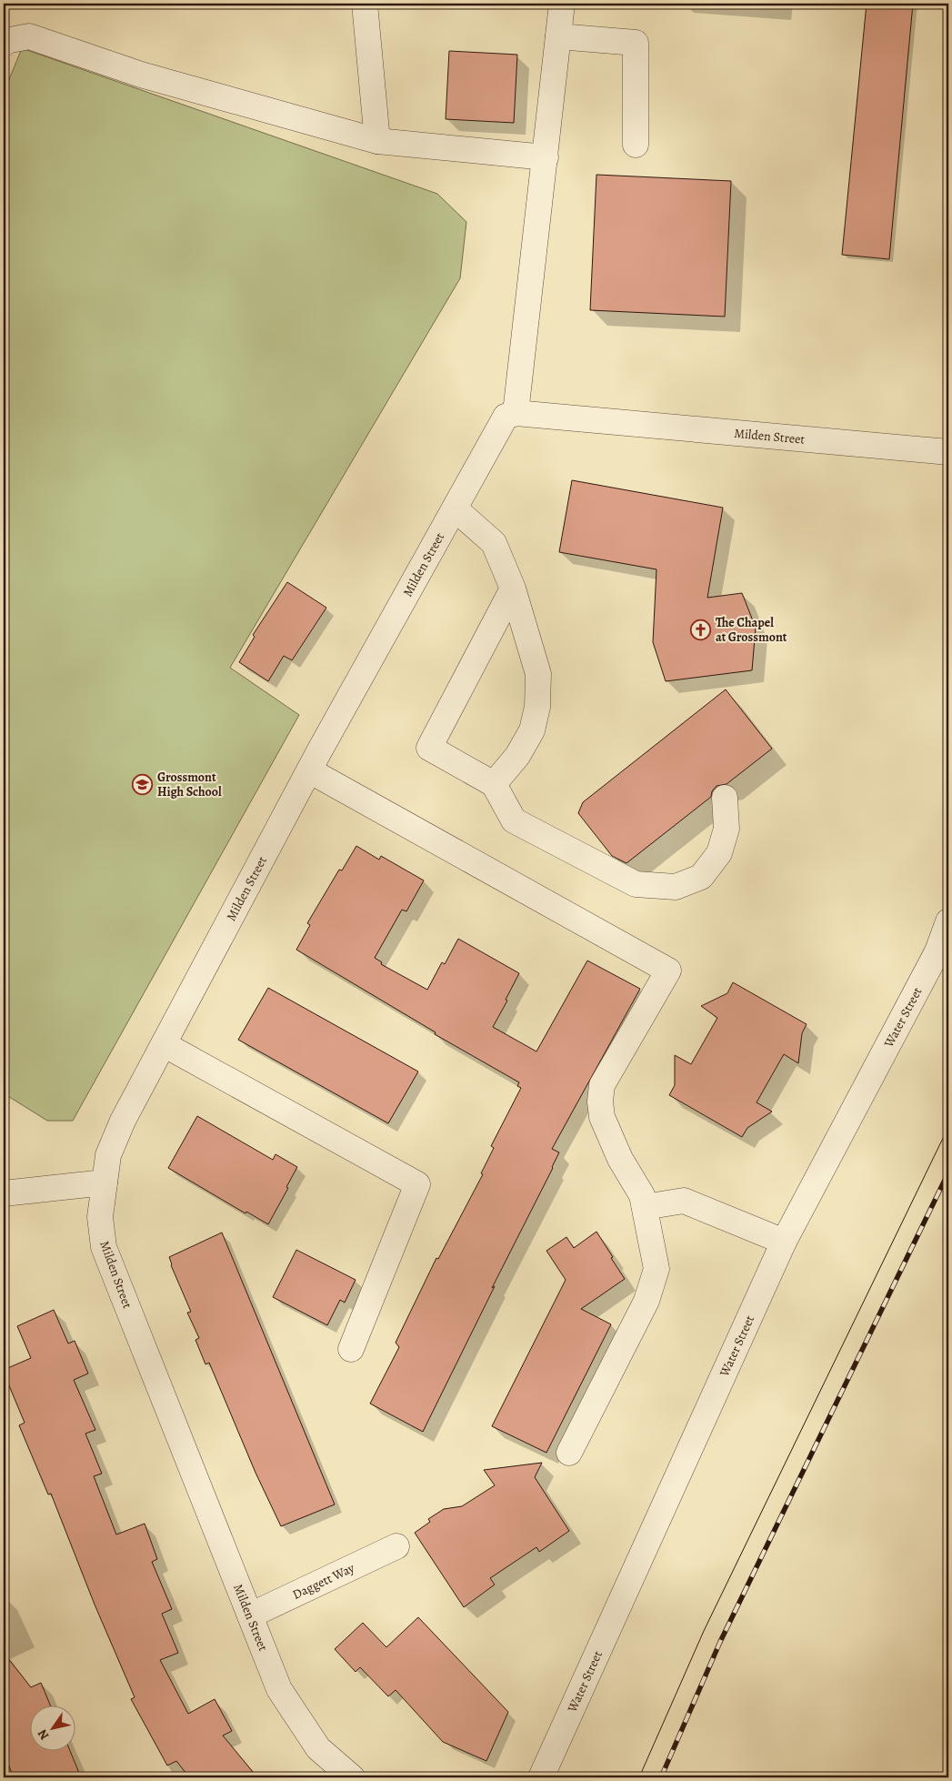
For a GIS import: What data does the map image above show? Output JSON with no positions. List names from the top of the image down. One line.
{"streets":{"street":["Milden Street","Water Street","Daggett Way"]},"crossings":[["Milden Street","Daggett Way"]],"places":{"church":["The Chapel at Grossmont"],"school or university":["Grossmont High School"]},"north":"bottom left"}
